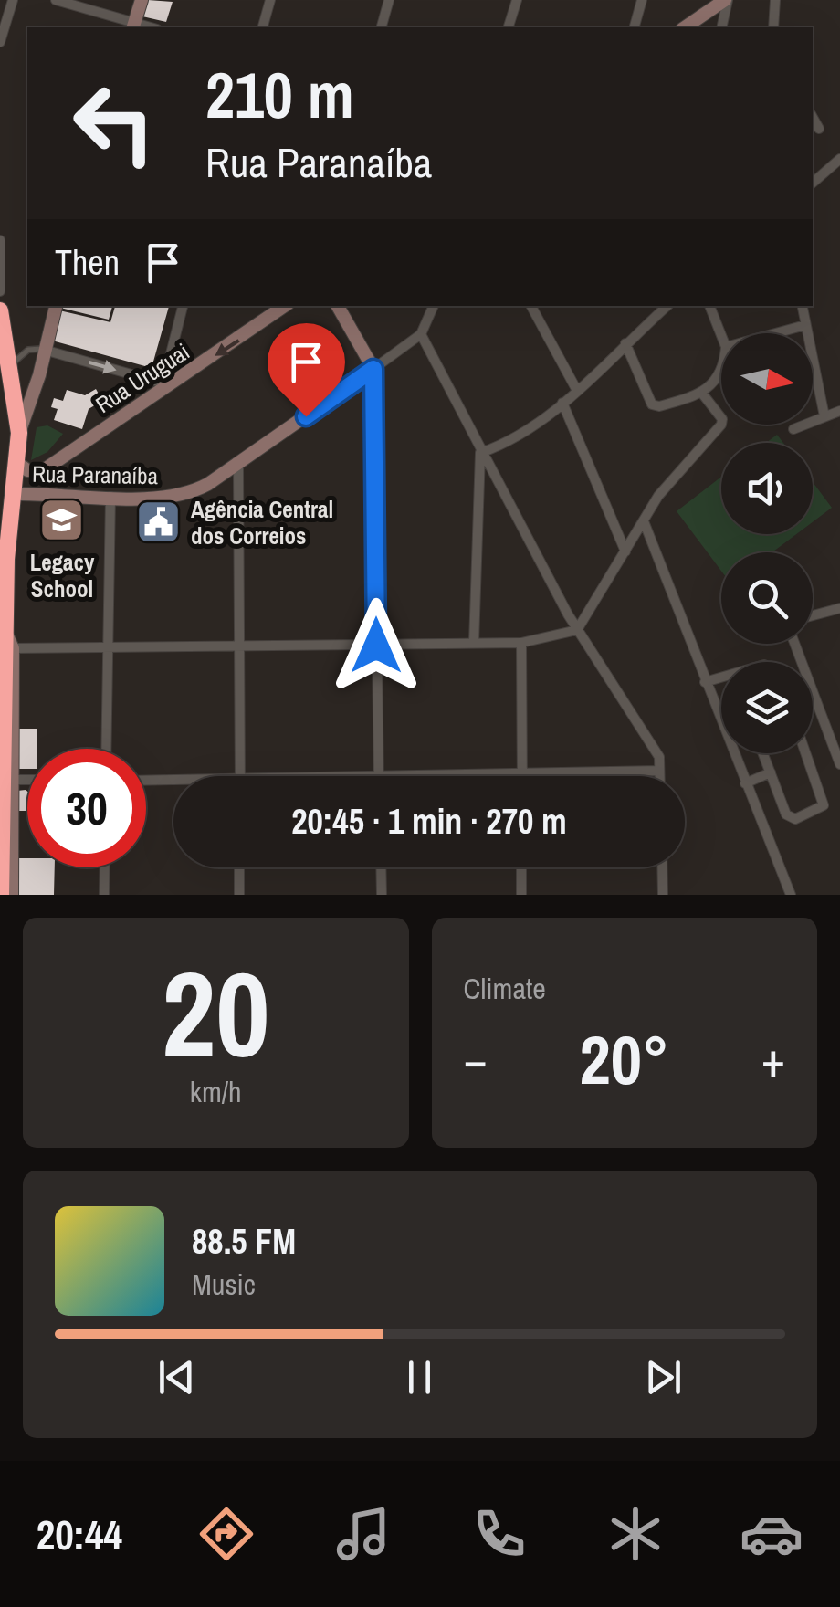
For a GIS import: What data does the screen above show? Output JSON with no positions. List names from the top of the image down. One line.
{"streets":{"street":["Rua Uruguai","Rua Paranaíba"]},"one_way":["Rua Uruguai"],"places":{"school or university":["Legacy School"],"public building":["Agência Central dos Correios"]},"north":"right","page":{"turn":["210 m","Rua Paranaíba"],"then":"Then","limit":"30","trip":"20:45 · 1 min · 270 m","tile":[["20","km/h"],"Climate"],"heat":["−","20°","+"],"song":["88.5 FM","Music"],"tabs":"20:44"}}
